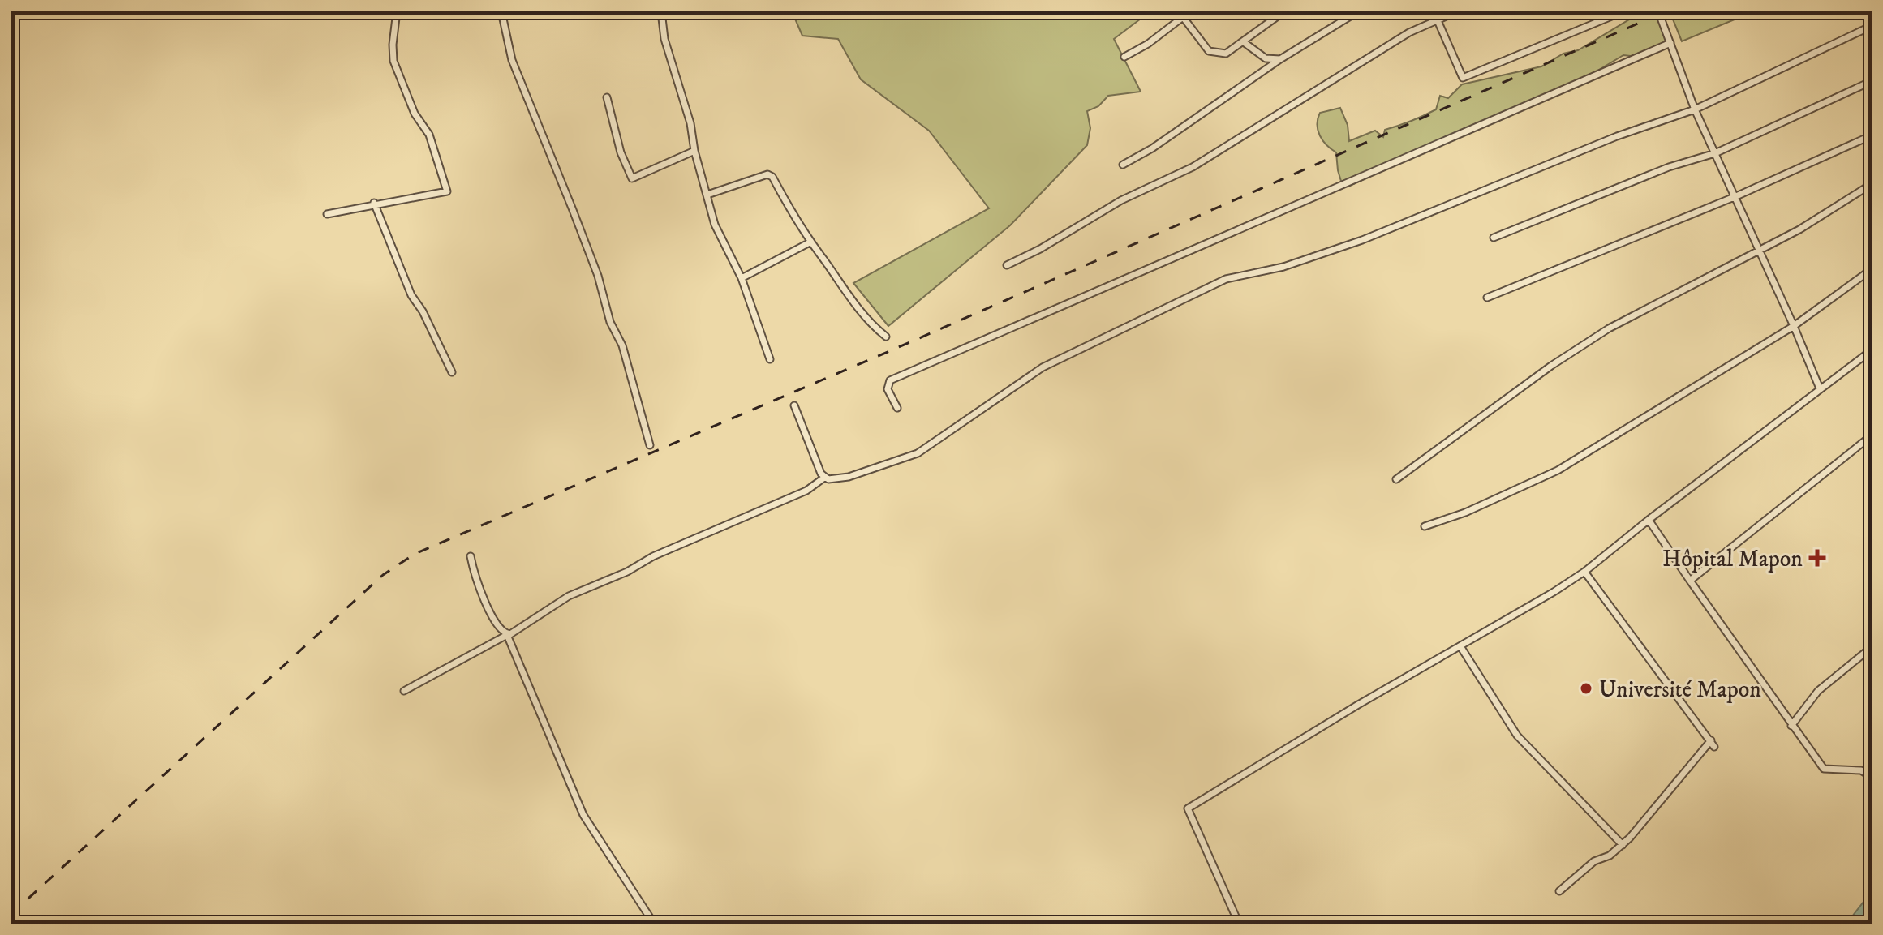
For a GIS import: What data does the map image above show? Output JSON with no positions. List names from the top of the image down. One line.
{"places":{"health":["Hôpital Mapon"],"other":["Université Mapon"]}}
